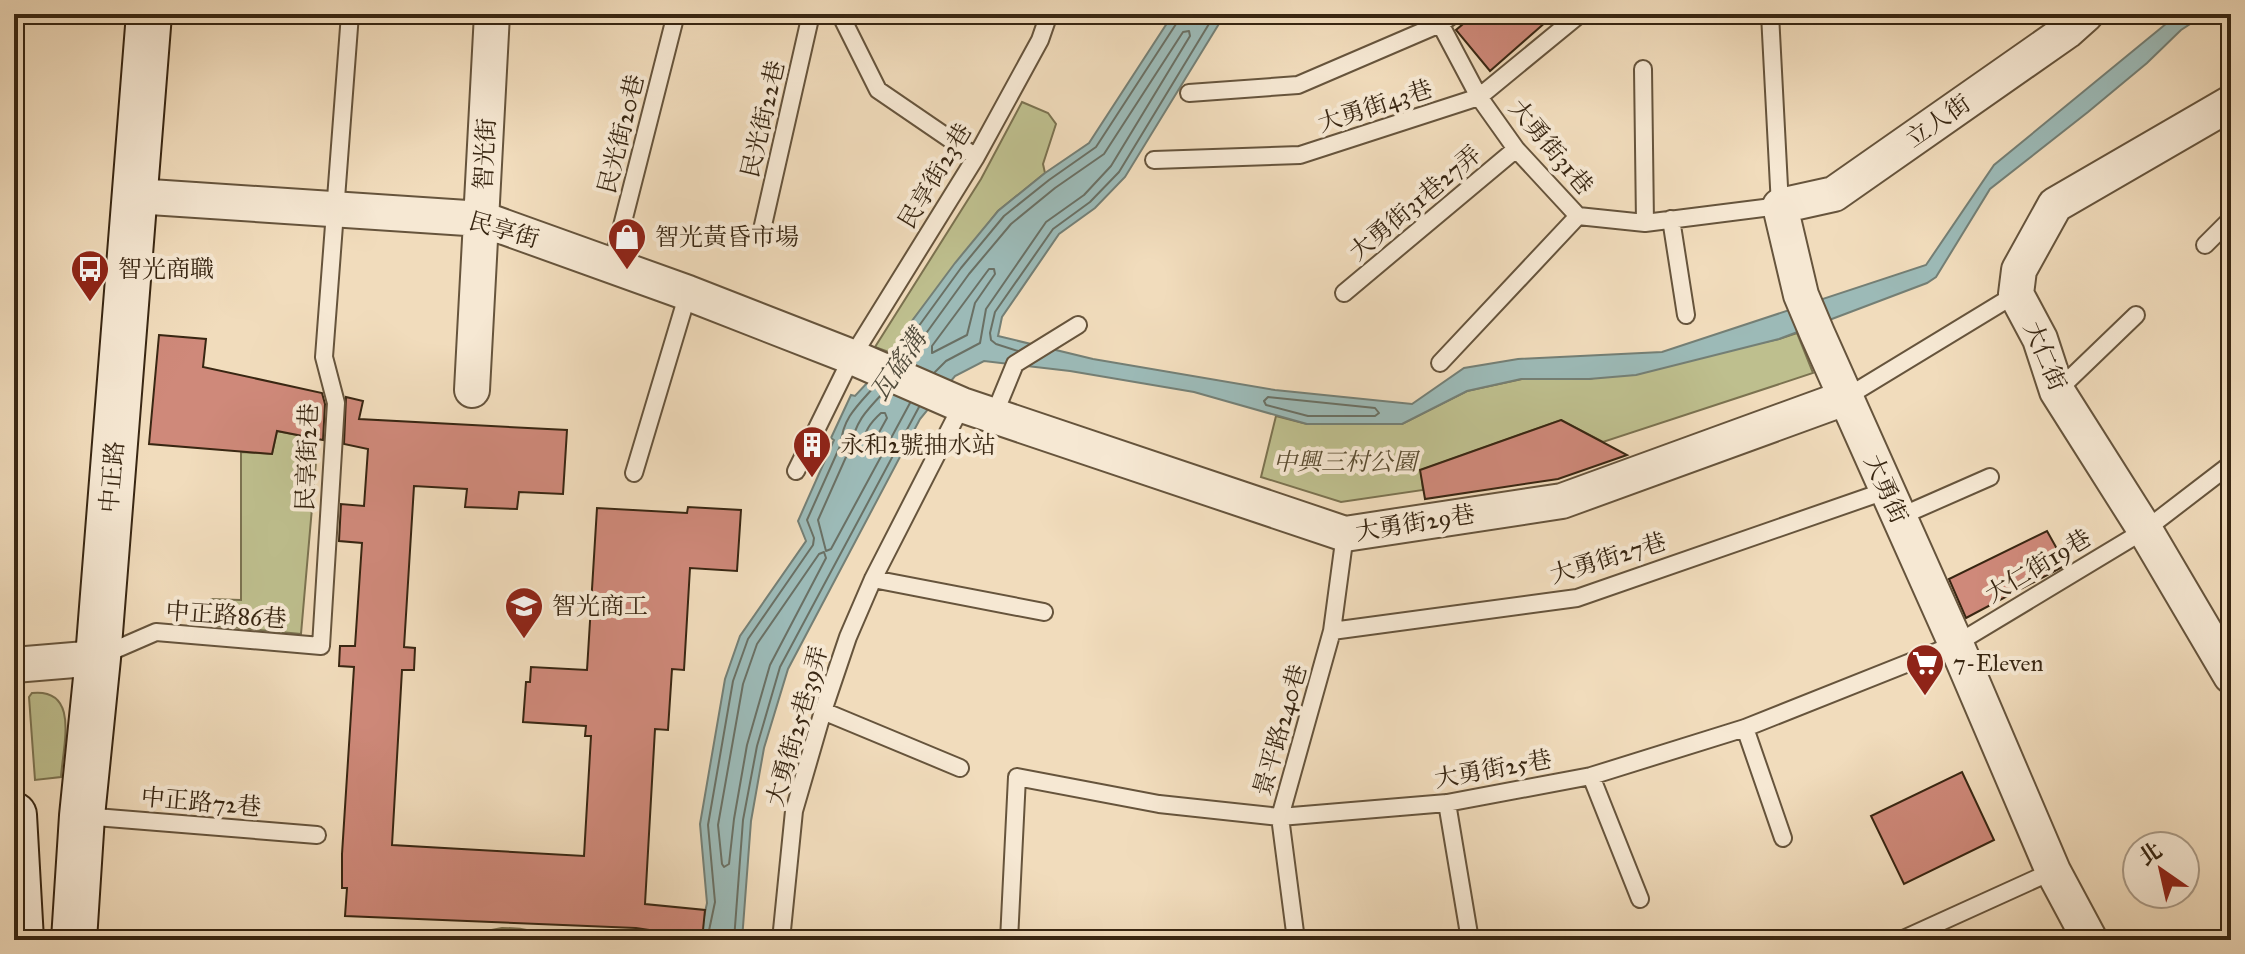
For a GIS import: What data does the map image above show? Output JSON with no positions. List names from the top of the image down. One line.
{"streets":{"street":["立人街","智光街","民享街","大仁街","中正路","大勇街","大勇街29巷"],"lane":["大勇街43巷","民光街22巷","民光街20巷","大勇街31巷","民享街23巷","大勇街31巷27弄","民享街2巷","大勇街27巷","大仁街19巷","中正路86巷","大勇街25巷39弄","景平路240巷","大勇街25巷","中正路72巷"]},"crossings":[["大勇街43巷","大勇街31巷"],["立人街","大勇街31巷"],["立人街","大勇街"],["民光街20巷","民享街"],["大勇街31巷","大勇街31巷27弄"],["大勇街31巷","大勇街"],["智光街","民享街"],["民享街23巷","民享街"],["民享街23巷","大勇街29巷"],["民享街","民享街2巷"],["民享街","中正路"],["民享街","大勇街29巷"],["大仁街","大仁街19巷"],["民享街2巷","中正路86巷"],["中正路","中正路86巷"],["中正路","中正路72巷"],["大勇街","大勇街29巷"],["大勇街","大勇街27巷"],["大勇街","大仁街19巷"],["大勇街","大勇街25巷"],["大勇街29巷","大勇街25巷39弄"],["大勇街29巷","景平路240巷"],["大勇街27巷","景平路240巷"],["大仁街19巷","大勇街25巷"],["景平路240巷","大勇街25巷"]],"water":["瓦磘溝"],"parks":["中興三村公園"],"places":{"shop":["智光黃昏市場"],"bus stop":["智光商職"],"building":["永和2號抽水站"],"school or university":["智光商工"],"supermarket":["7-Eleven"]},"north":"top left"}
